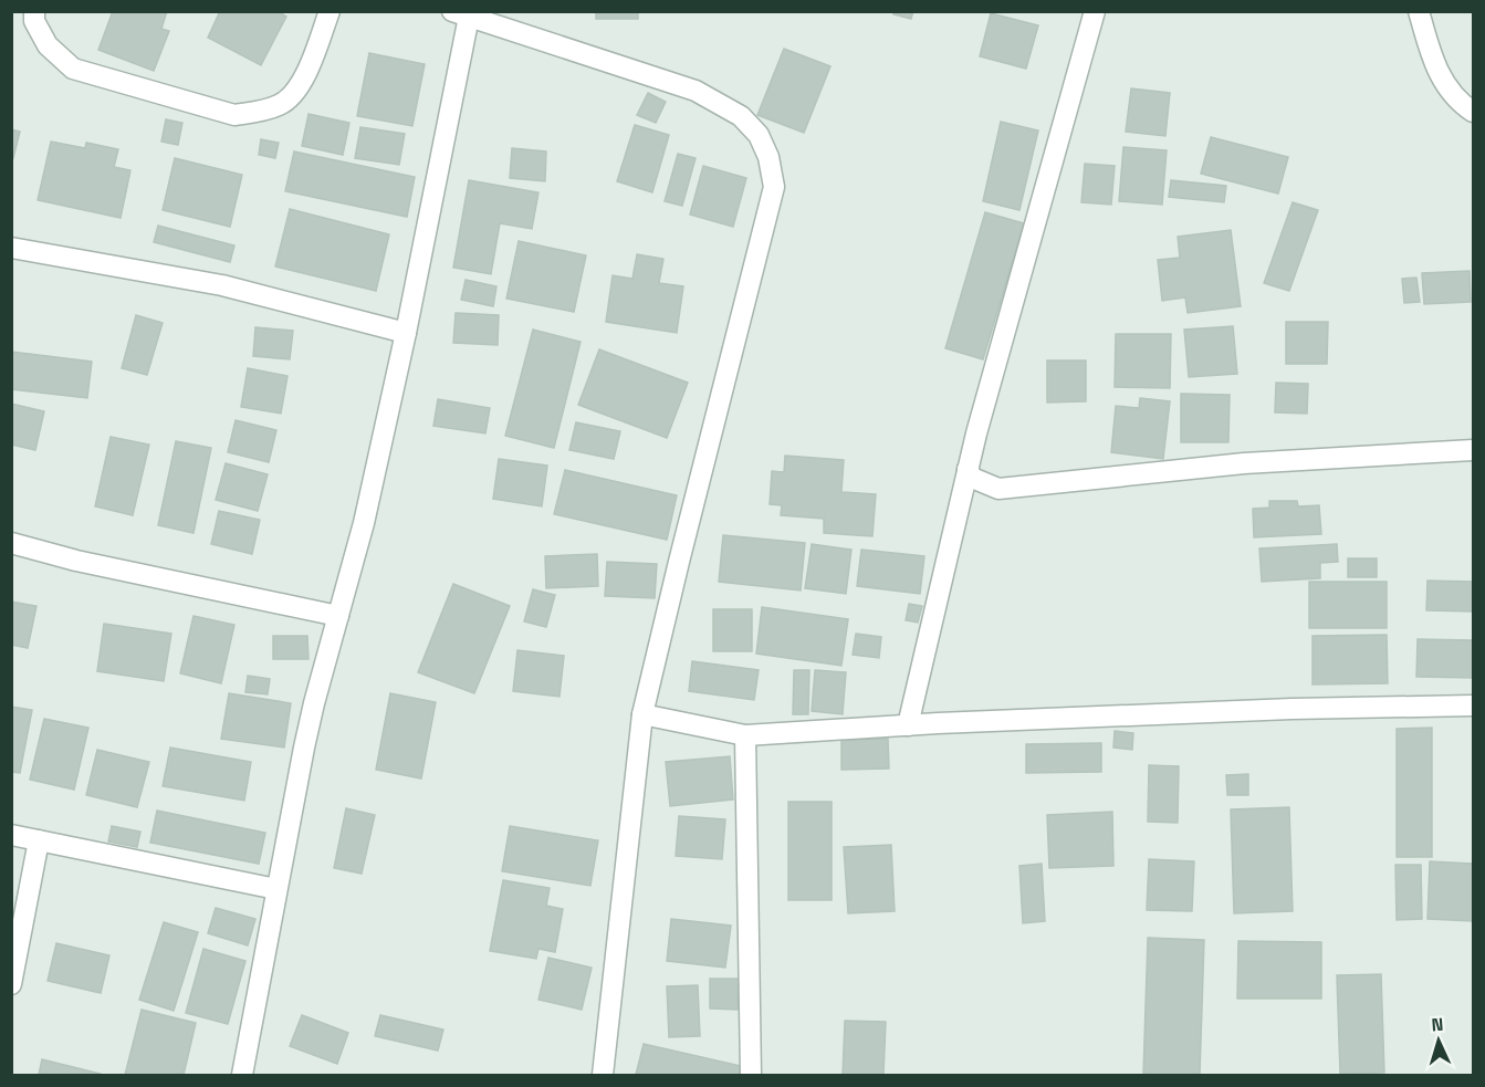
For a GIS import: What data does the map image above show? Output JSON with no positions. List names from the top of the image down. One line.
{"north":"top"}
